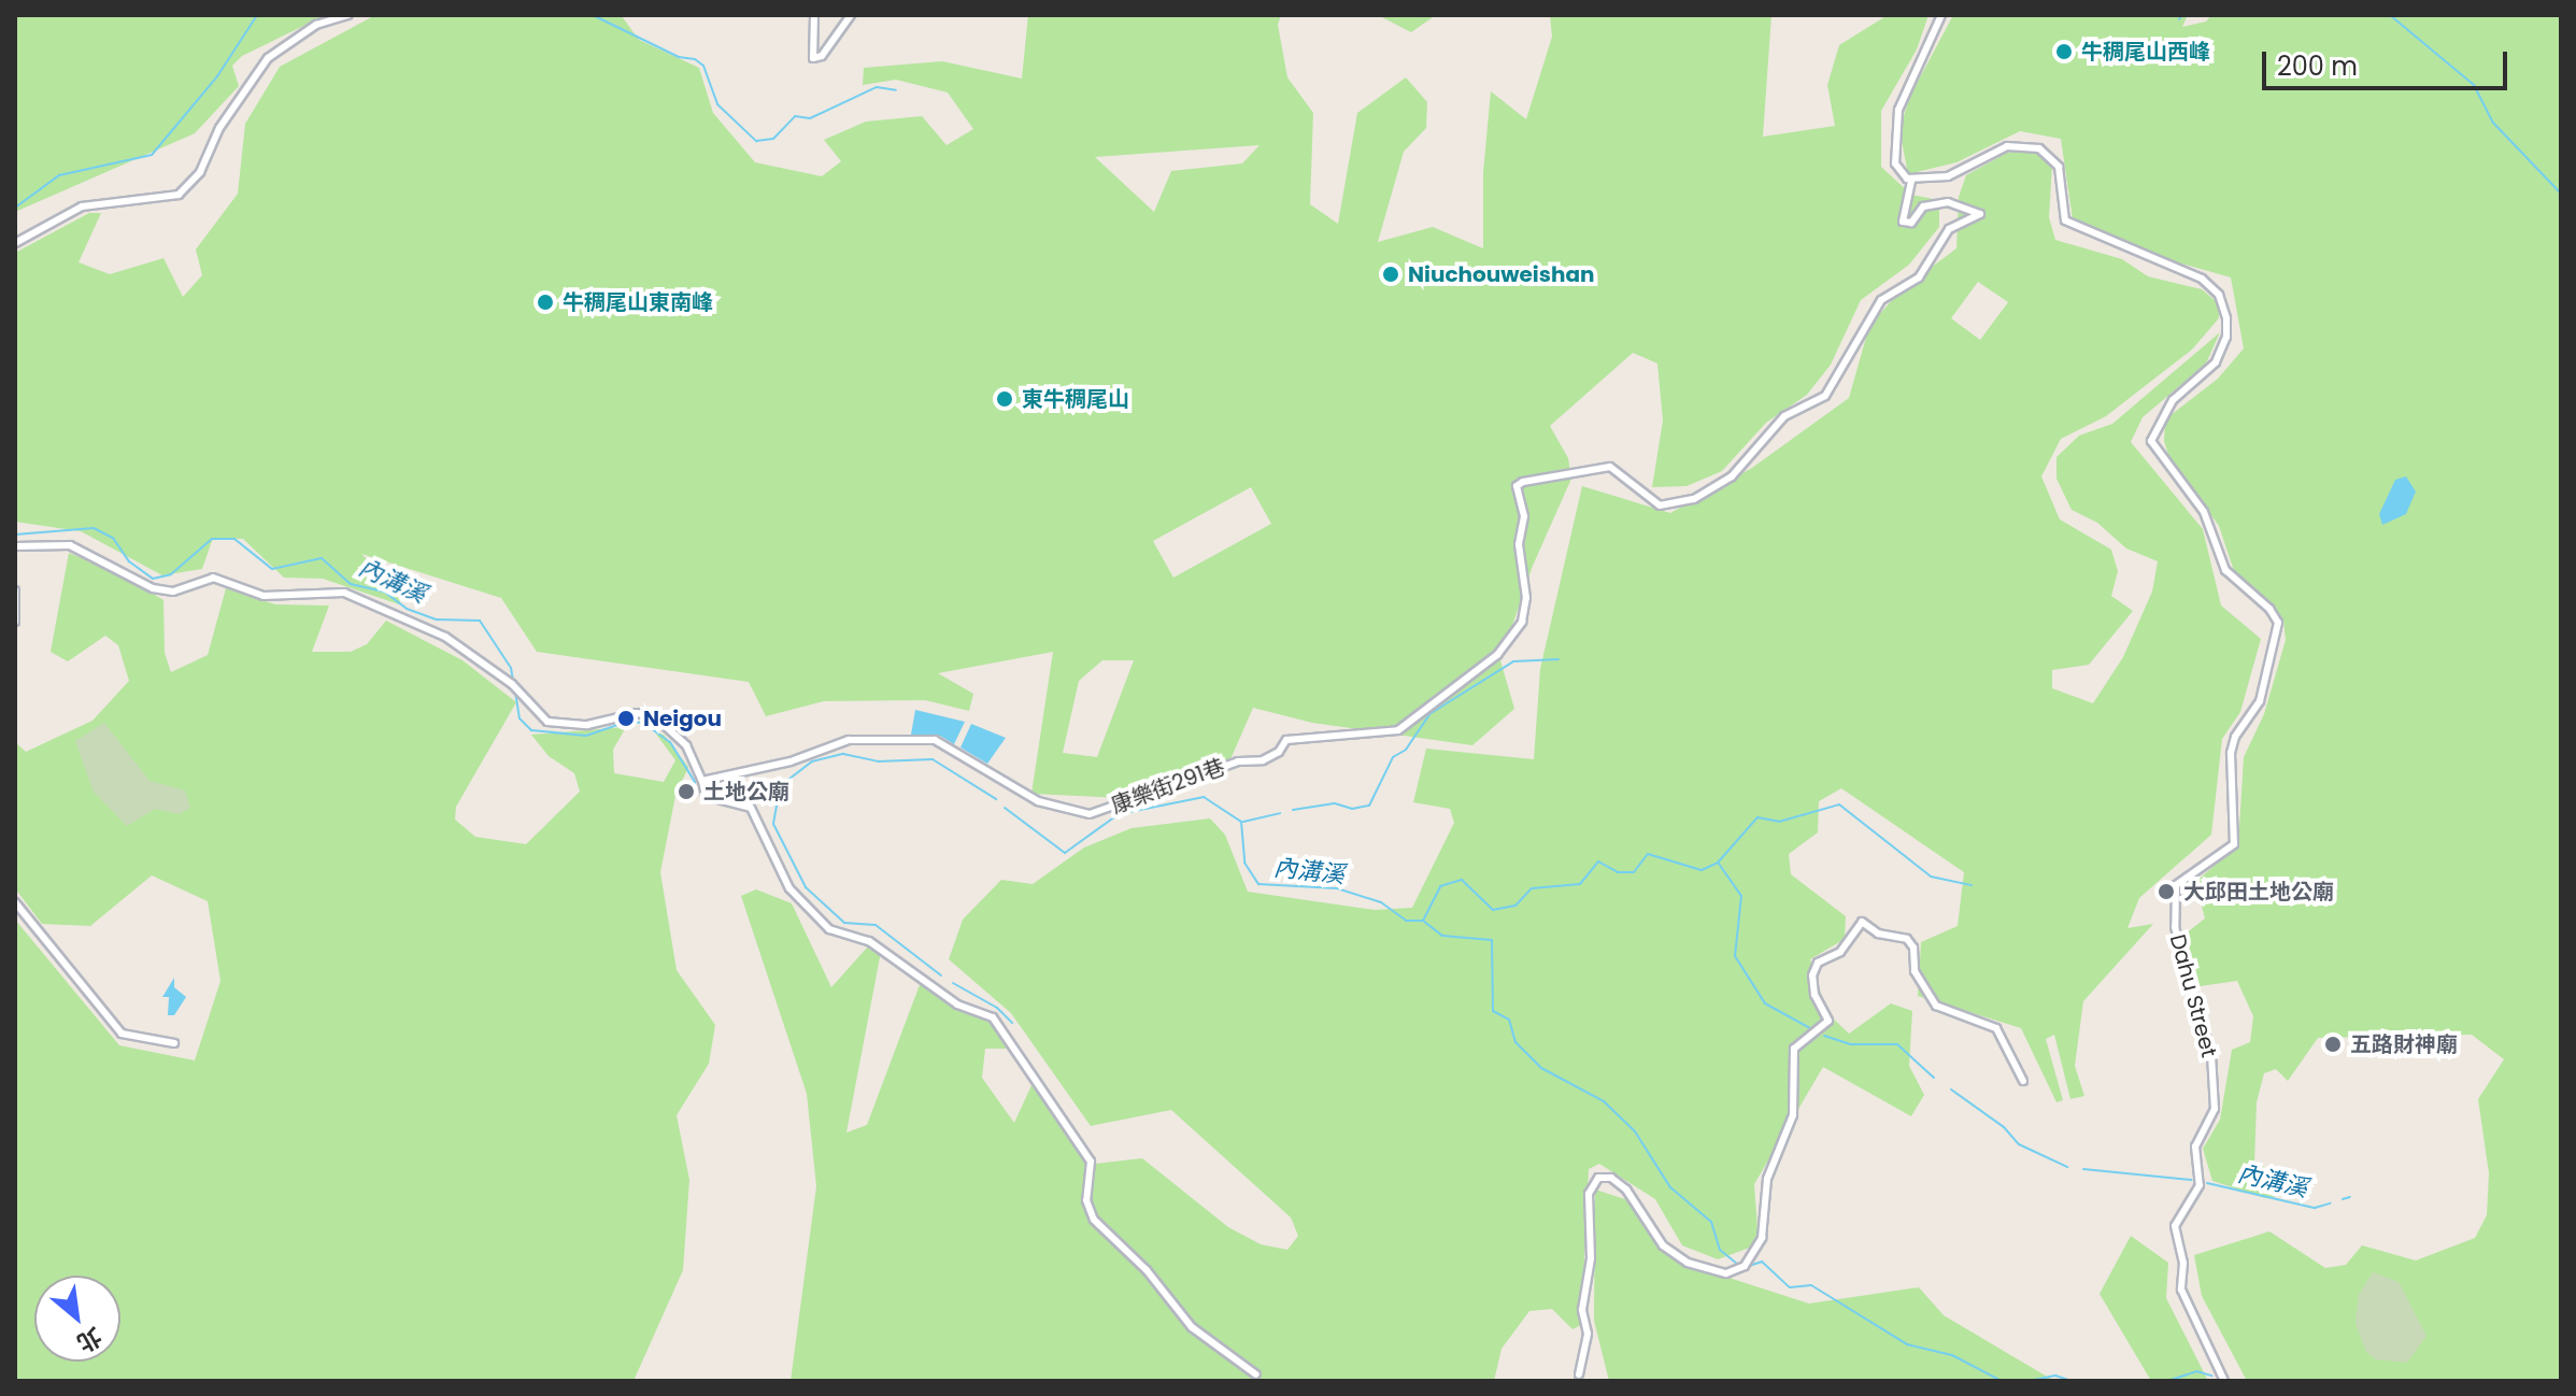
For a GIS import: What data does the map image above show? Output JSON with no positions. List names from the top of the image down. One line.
{"streets":{"street":["康樂街291巷","Dahu Street"]},"crossings":[["康樂街291巷","Dahu Street"]],"water":["內溝溪"],"places":["牛稠尾山西峰","Niuchouweishan","牛稠尾山東南峰","東牛稠尾山","Neigou","土地公廟","大邱田土地公廟","五路財神廟"],"scale_bar":"200 m","north":"bottom right"}
